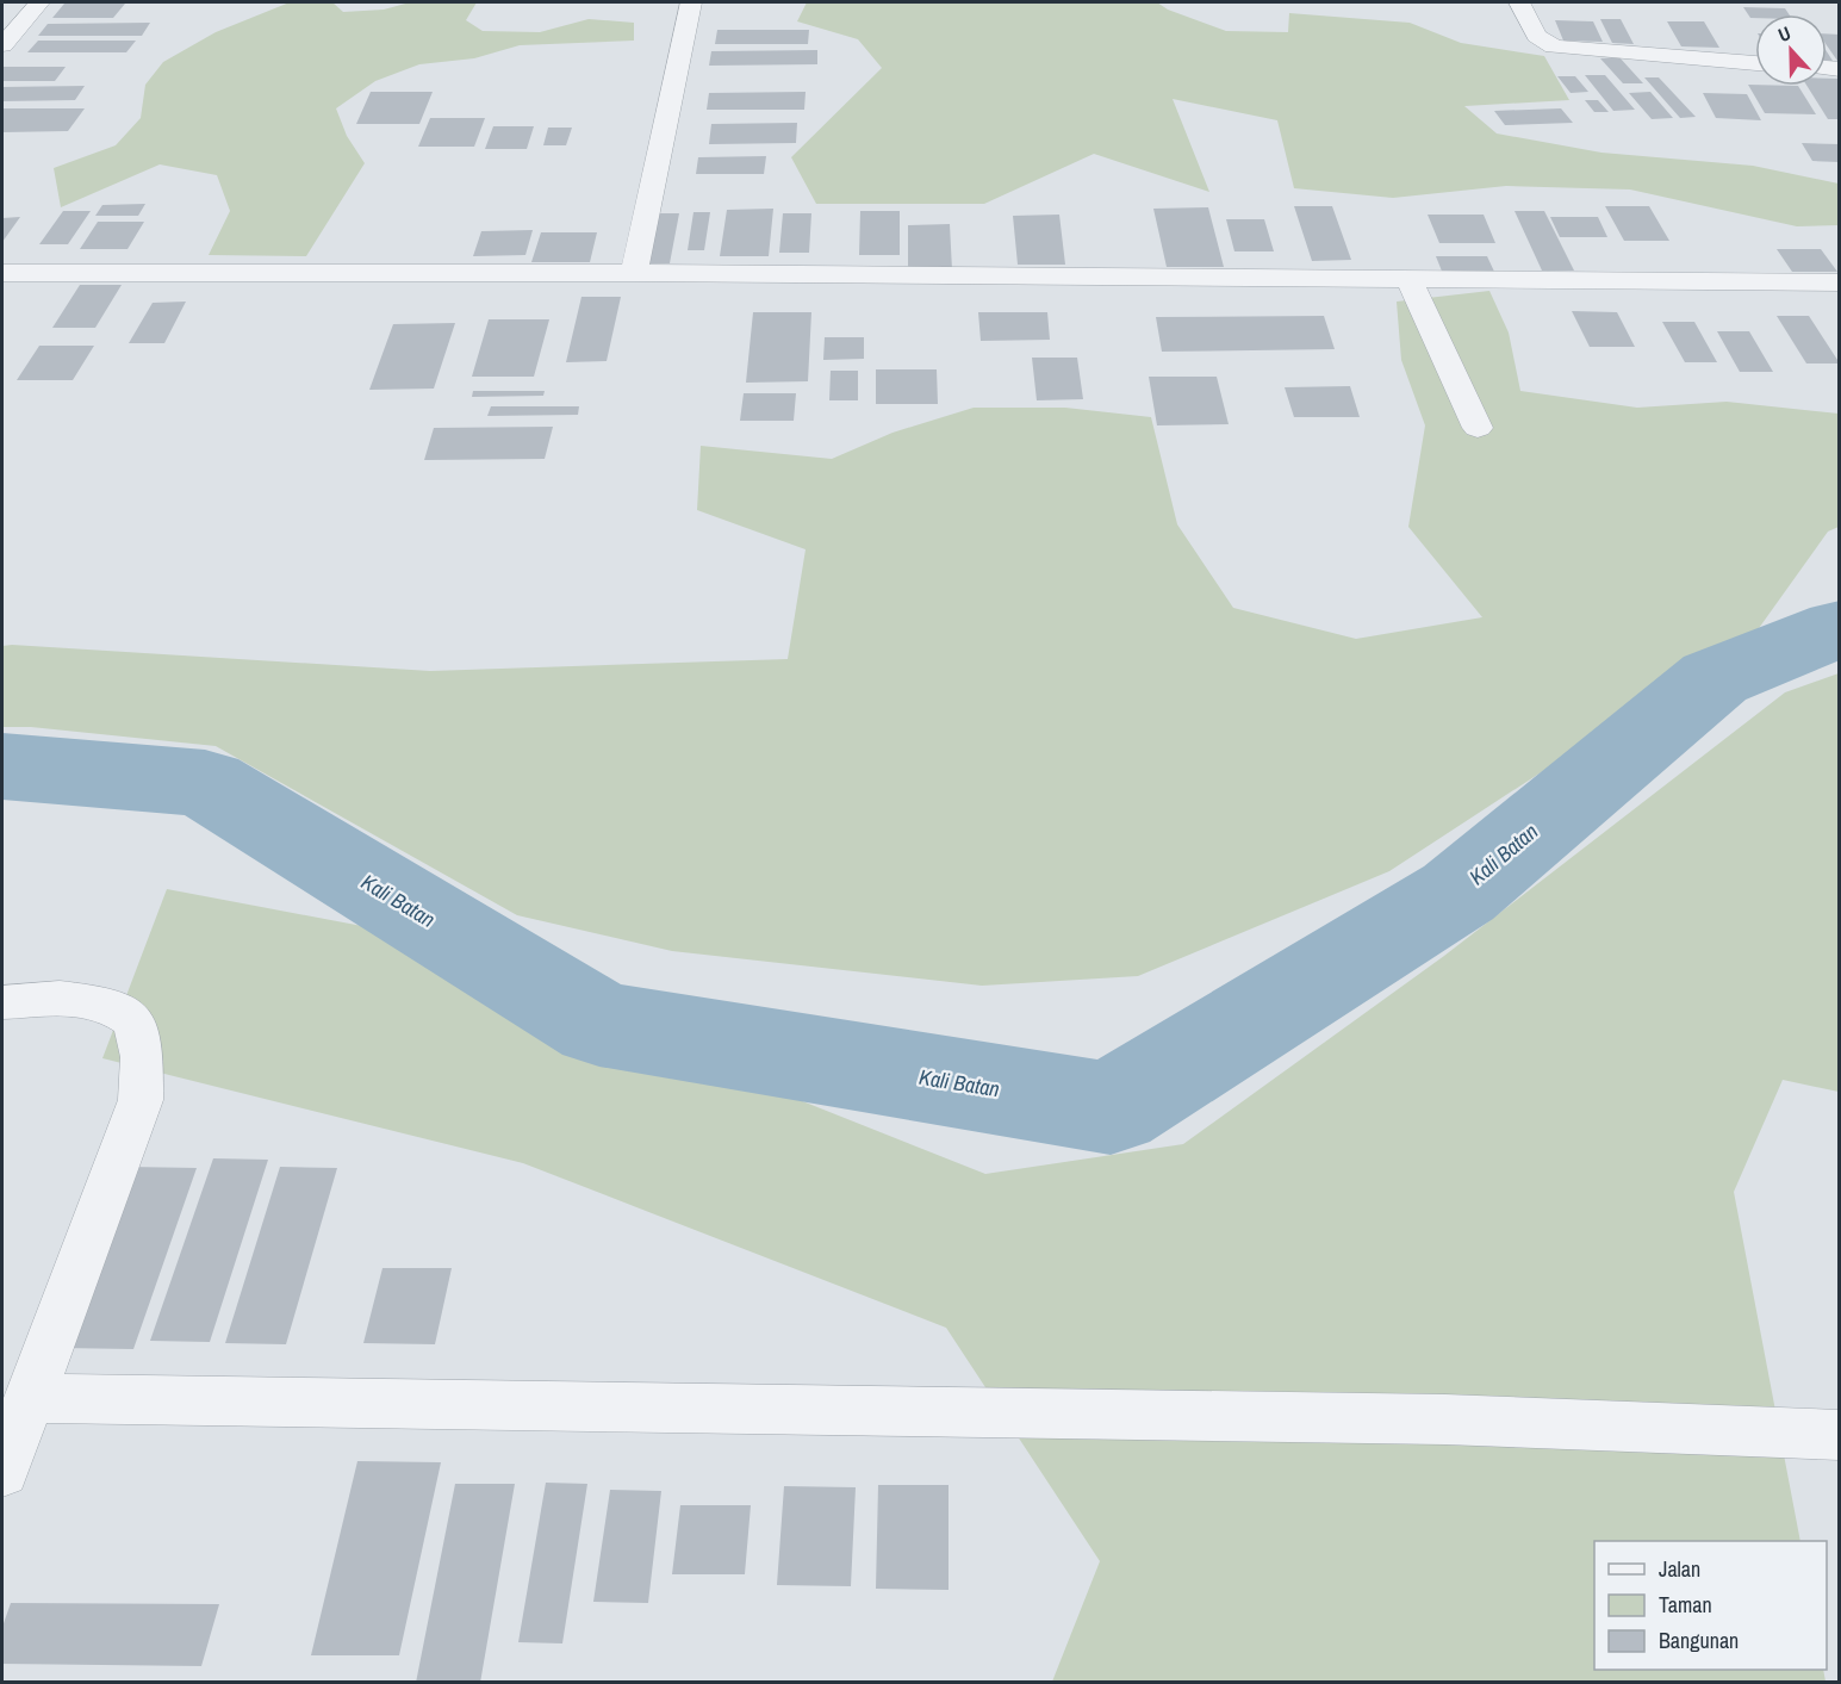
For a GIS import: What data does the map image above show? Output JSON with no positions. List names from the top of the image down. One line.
{"water":["Kali Batan"],"legend":["Jalan","Taman","Bangunan"],"north":"top"}
